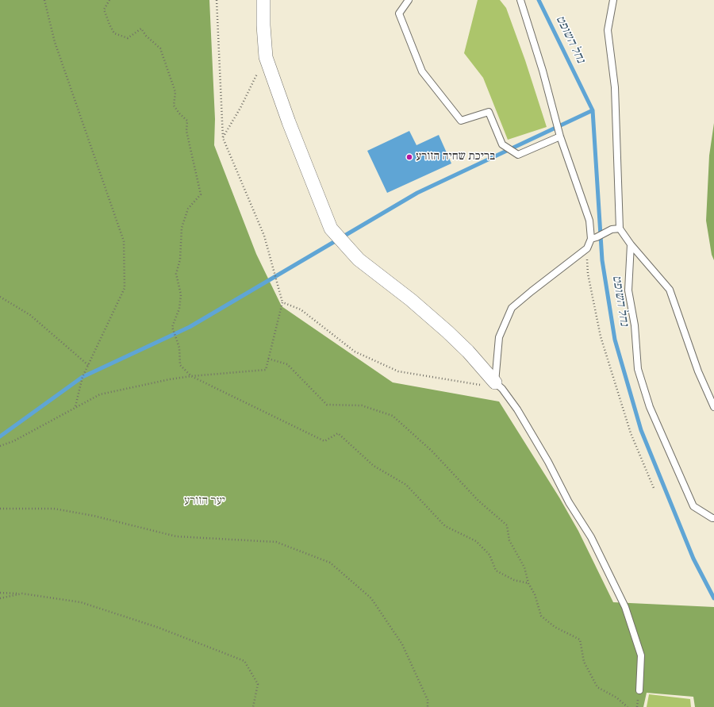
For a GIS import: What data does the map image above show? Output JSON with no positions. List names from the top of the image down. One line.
{"water":["נחל השופט"],"parks":["יער הזורע"],"places":["בריכת שחיה הזורע"]}
